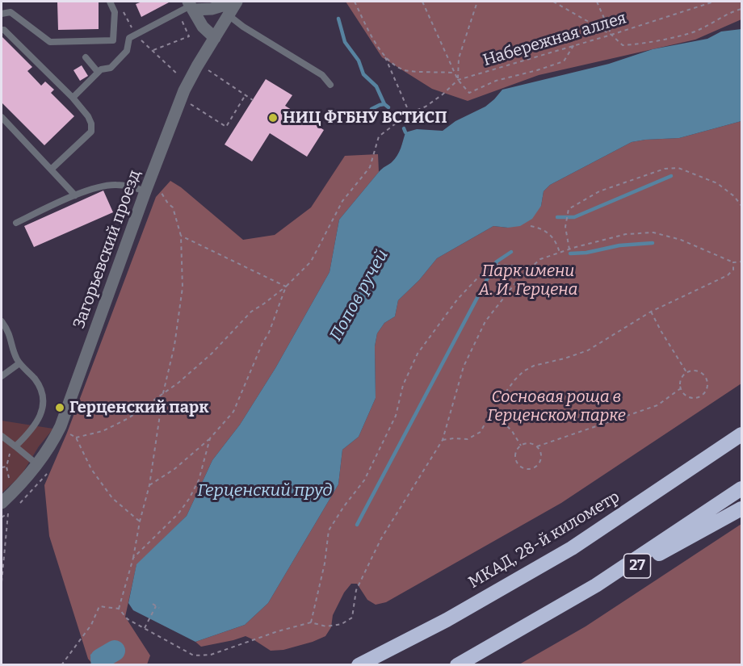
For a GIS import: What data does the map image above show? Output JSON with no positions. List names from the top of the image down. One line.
{"streets":{"highway":["МКАД, 28-й километр","27"],"street":["Загорьевский проезд"],"path":["Набережная аллея"]},"water":["Попов ручей","Герценский пруд"],"parks":["Парк имени А. И. Герцена","Сосновая роща в Герценском парке"],"places":["НИЦ ФГБНУ ВСТИСП","Герценский парк"]}
